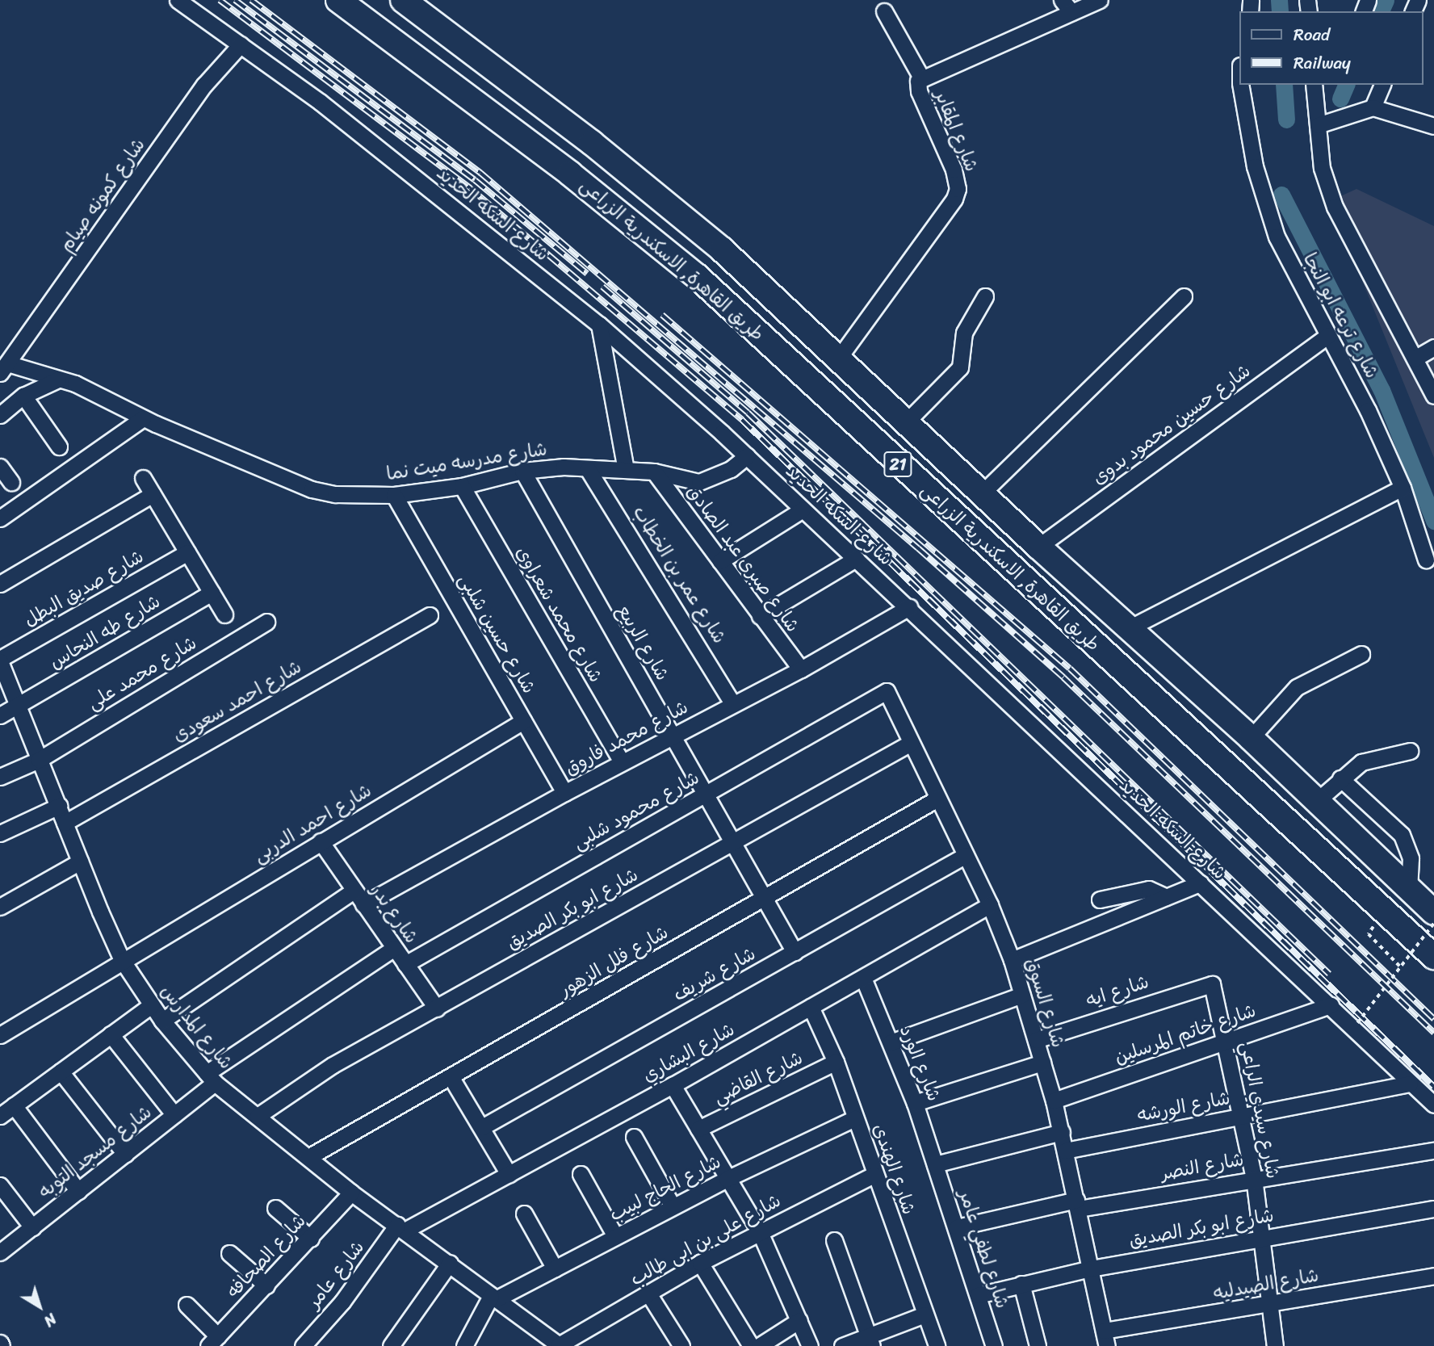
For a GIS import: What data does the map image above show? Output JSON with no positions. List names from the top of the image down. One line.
{"streets":{"highway":["طريق القاهرة, الاسكندرية الزراعى","21"],"street":["شارع المقابر","شارع كمونه صيام","شارع السكه الحديد","شارع ترعه ابو النجا","شارع حسين محمود بدوى","شارع مدرسه ميت نما","شارع صبرى عبد الصادق","شارع عمر بن الخطاب","شارع صديق البطل","شارع محمد شعراوى","شارع طه النحاس","شارع حسين شلبى","شارع الربيع","شارع محمد على","شارع احمد سعودى","شارع محمد فاروق","شارع محمود شلبى","شارع احمد الدربى","شارع ابو بكر الصديق","شارع بدر","شارع فلل الزهور","شارع شريف","شارع ايه","شارع السوق","شارع المدارس","شارع خاتم المرسلين","شارع البشاري","شارع الورد","شارع القاضي","شارع الورشه","شارع سيدي الراعي","شارع مسجد التوبه","شارع النصر","شارع الهندى","شارع الحاج لبيب","شارع على بن ابى طالب","شارع لطفي عامر","شارع الصحافه","شارع عامر","شارع الصيدليه"]},"crossings":[["شارع المقابر","طريق القاهرة, الاسكندرية الزراعى"],["شارع كمونه صيام","شارع السكه الحديد"],["شارع كمونه صيام","شارع مدرسه ميت نما"],["شارع السكه الحديد","شارع مدرسه ميت نما"],["شارع السكه الحديد","شارع محمد فاروق"],["شارع السكه الحديد","شارع خاتم المرسلين"],["شارع السكه الحديد","شارع الورشه"],["طريق القاهرة, الاسكندرية الزراعى","شارع حسين محمود بدوى"],["شارع ترعه ابو النجا","شارع حسين محمود بدوى"],["شارع مدرسه ميت نما","شارع صبرى عبد الصادق"],["شارع مدرسه ميت نما","شارع عمر بن الخطاب"],["شارع مدرسه ميت نما","شارع محمد شعراوى"],["شارع مدرسه ميت نما","شارع حسين شلبى"],["شارع مدرسه ميت نما","شارع الربيع"],["شارع صبرى عبد الصادق","شارع محمد فاروق"],["شارع عمر بن الخطاب","شارع محمد فاروق"],["شارع صديق البطل","شارع المدارس"],["شارع محمد شعراوى","شارع محمد فاروق"],["شارع طه النحاس","شارع المدارس"],["شارع حسين شلبى","شارع محمد فاروق"],["شارع حسين شلبى","شارع احمد الدربى"],["شارع الربيع","شارع محمد فاروق"],["شارع الربيع","شارع محمود شلبى"],["شارع الربيع","شارع ابو بكر الصديق"],["شارع الربيع","شارع فلل الزهور"],["شارع الربيع","شارع شريف"],["شارع محمد على","شارع المدارس"],["شارع احمد سعودى","شارع المدارس"],["شارع محمد فاروق","شارع بدر"],["شارع محمود شلبى","شارع بدر"],["شارع محمود شلبى","شارع السوق"],["شارع احمد الدربى","شارع بدر"],["شارع احمد الدربى","شارع المدارس"],["شارع ابو بكر الصديق","شارع بدر"],["شارع ابو بكر الصديق","شارع السوق"],["شارع ابو بكر الصديق","شارع المدارس"],["شارع ابو بكر الصديق","شارع سيدي الراعي"],["شارع ابو بكر الصديق","شارع لطفي عامر"],["شارع فلل الزهور","شارع السوق"],["شارع فلل الزهور","شارع المدارس"],["شارع شريف","شارع السوق"],["شارع ايه","شارع السوق"],["شارع ايه","شارع سيدي الراعي"],["شارع السوق","شارع خاتم المرسلين"],["شارع السوق","شارع البشاري"],["شارع السوق","شارع الورشه"],["شارع السوق","شارع النصر"],["شارع السوق","شارع الصيدليه"],["شارع المدارس","شارع البشاري"],["شارع المدارس","شارع مسجد التوبه"],["شارع المدارس","شارع الحاج لبيب"],["شارع المدارس","شارع على بن ابى طالب"],["شارع المدارس","شارع الصحافه"],["شارع المدارس","شارع عامر"],["شارع خاتم المرسلين","شارع سيدي الراعي"],["شارع البشاري","شارع الورد"],["شارع البشاري","شارع الهندى"],["شارع البشاري","شارع عامر"],["شارع الورد","شارع لطفي عامر"],["شارع القاضي","شارع الهندى"],["شارع الورشه","شارع سيدي الراعي"],["شارع سيدي الراعي","شارع النصر"],["شارع سيدي الراعي","شارع الصيدليه"],["شارع النصر","شارع لطفي عامر"],["شارع الهندى","شارع الحاج لبيب"],["شارع الهندى","شارع على بن ابى طالب"]],"legend":["Road","Railway"],"north":"bottom right"}
